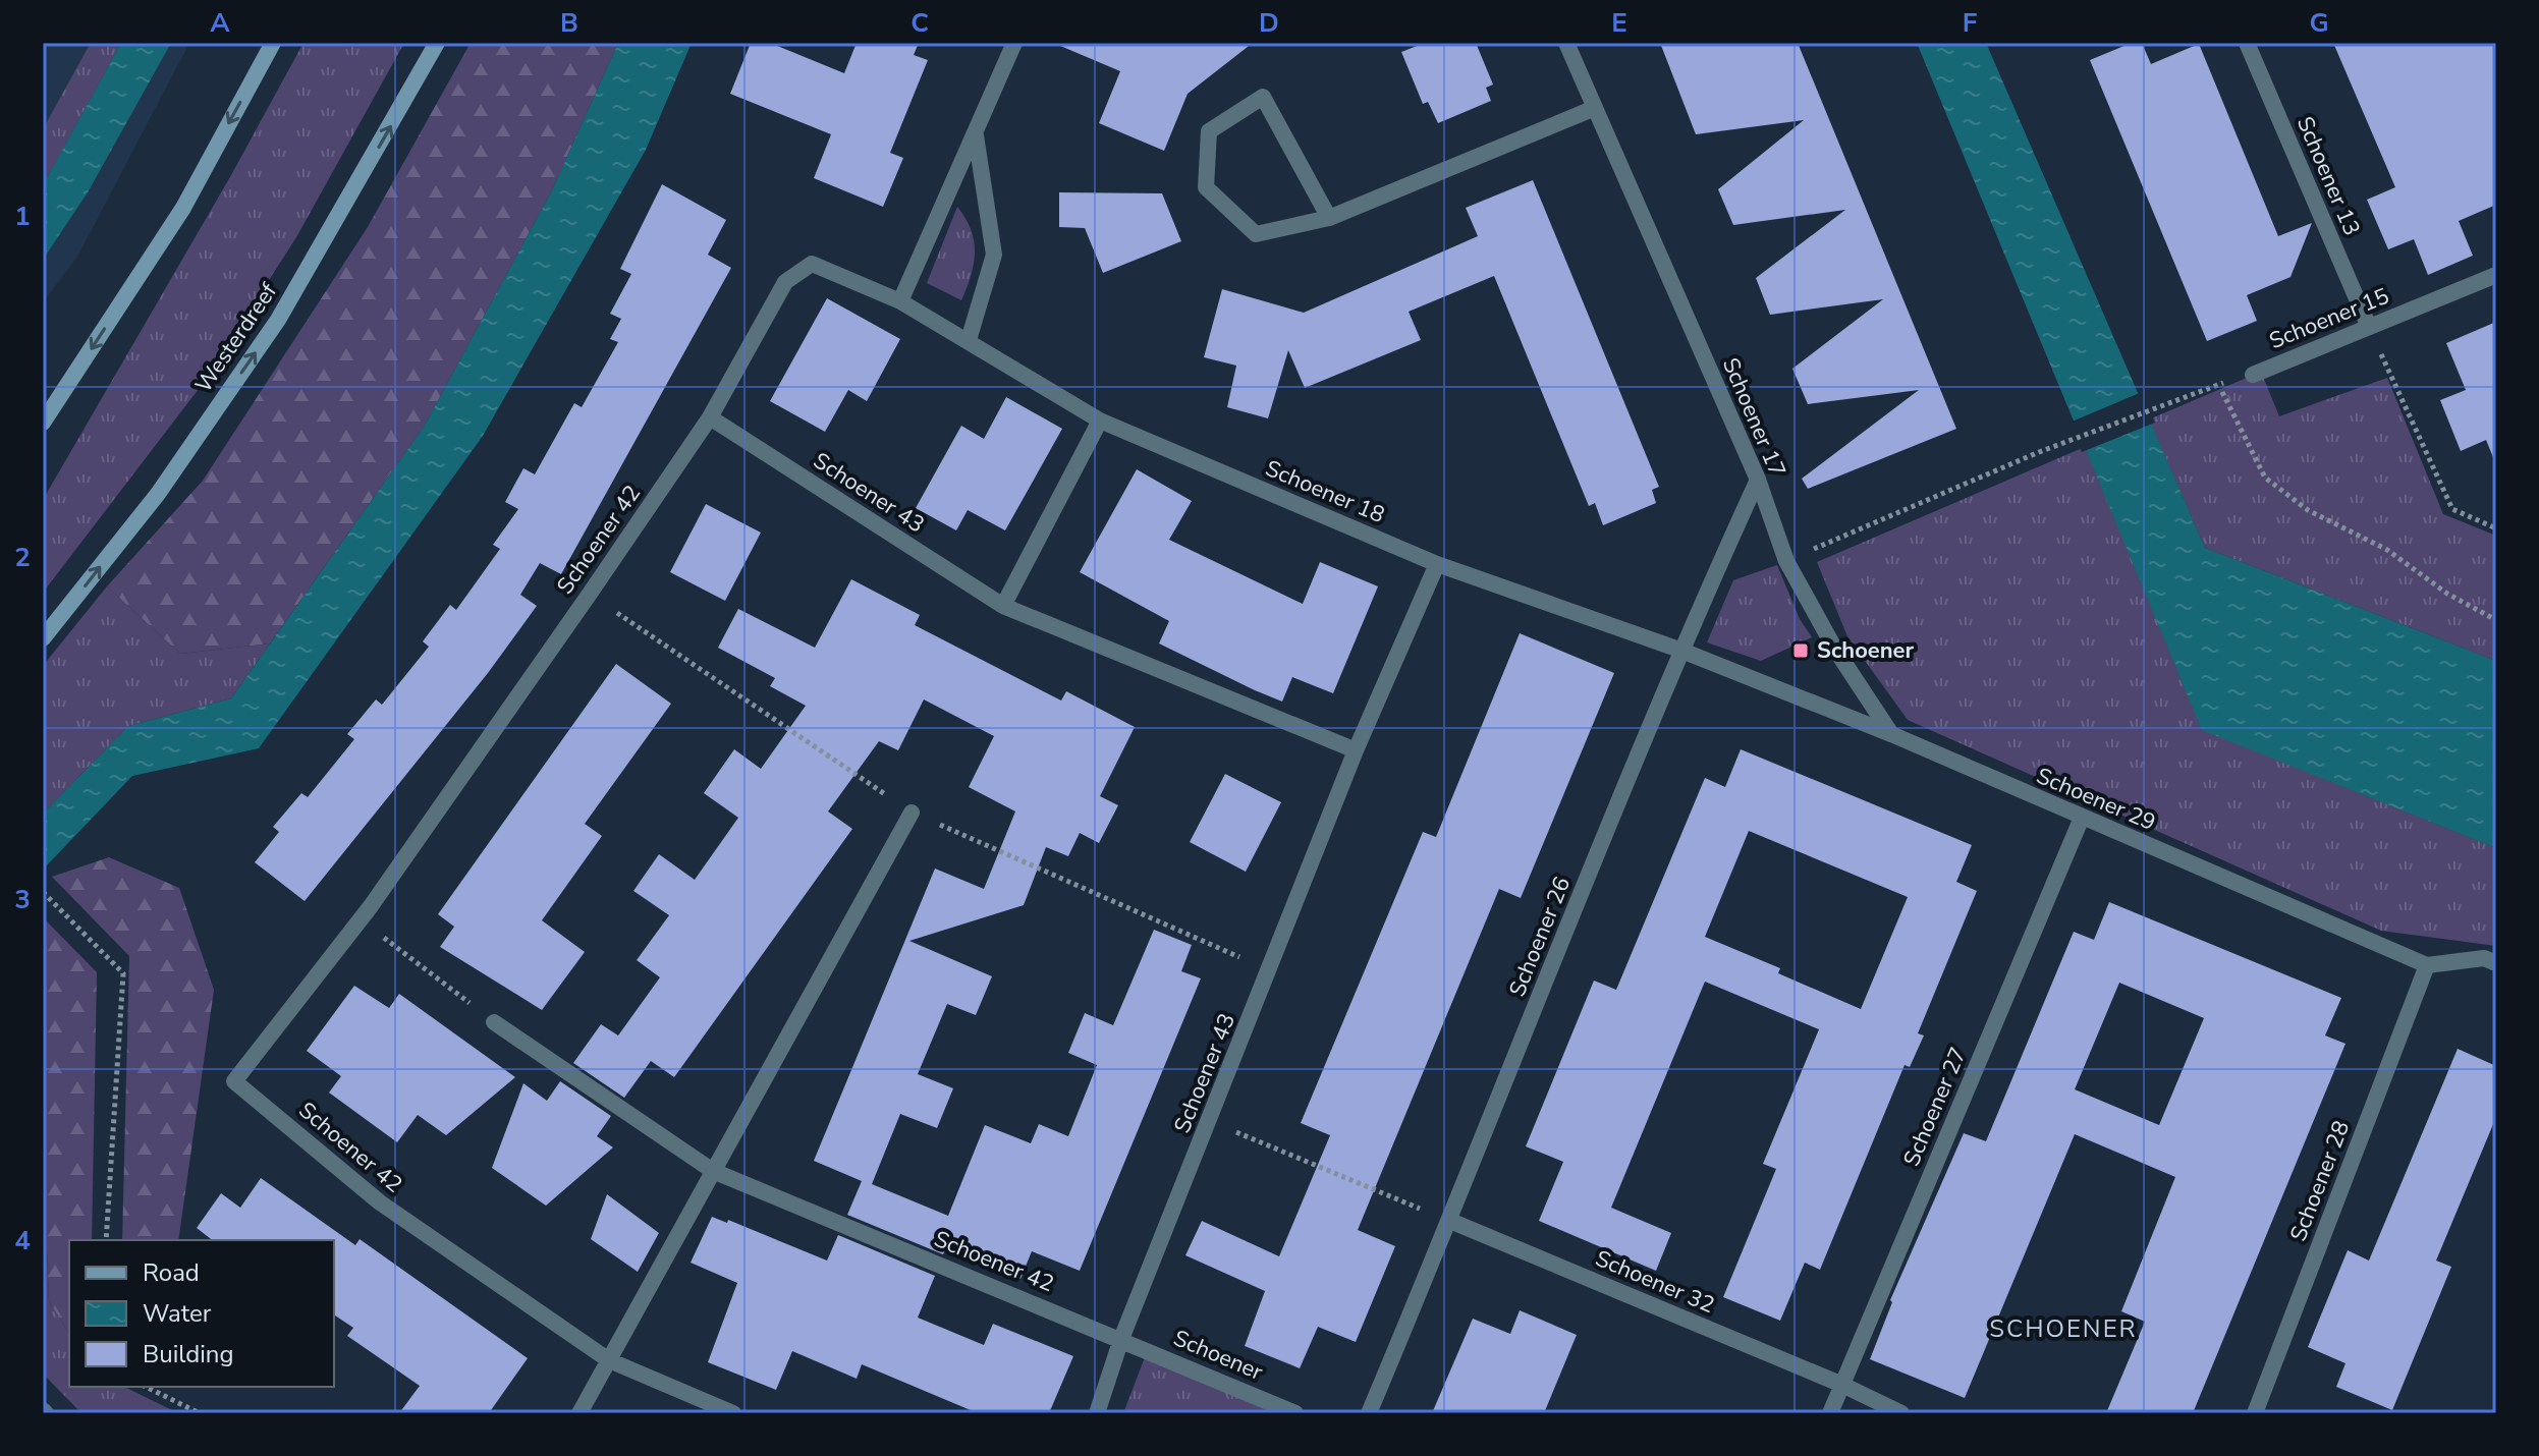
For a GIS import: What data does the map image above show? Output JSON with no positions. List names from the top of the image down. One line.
{"streets":{"main road":["Westerdreef"],"street":["Schoener 13","Schoener 15","Schoener 17","Schoener 18","Schoener 43","Schoener 42","Schoener 29","Schoener 26","Schoener 27","Schoener 28","Schoener 32","Schoener"]},"crossings":[["Schoener 13","Schoener 15"],["Schoener 15","Schoener 17"],["Schoener 17","Schoener 29"],["Schoener 17","Schoener 26"],["Schoener 18","Schoener 43"],["Schoener 18","Schoener 42"],["Schoener 18","Schoener 29"],["Schoener 18","Schoener 26"],["Schoener 43","Schoener 42"],["Schoener 43","Schoener"],["Schoener 42","Schoener"],["Schoener 29","Schoener 26"],["Schoener 29","Schoener 27"],["Schoener 29","Schoener 28"],["Schoener 26","Schoener 32"],["Schoener 27","Schoener 32"]],"districts":["SCHOENER"],"places":{"transit":["Schoener"]},"legend":["Road","Water","Building"],"grid":{"columns":["A","B","C","D","E","F","G"],"rows":["1","2","3","4"]}}
